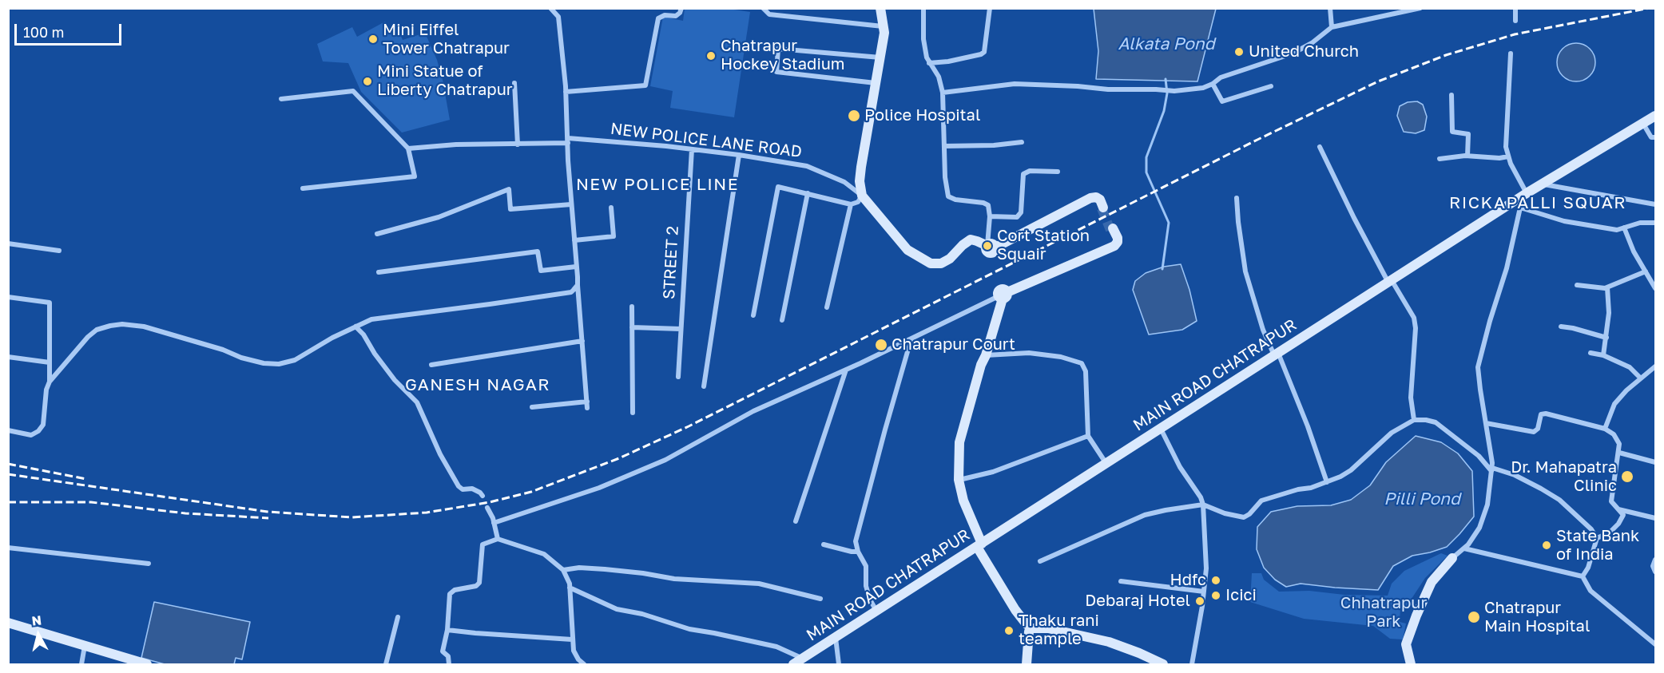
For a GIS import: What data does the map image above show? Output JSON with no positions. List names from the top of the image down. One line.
{"streets":{"street":["NEW POLICE LANE ROAD","STREET 2","MAIN ROAD CHATRAPUR"]},"crossings":[["NEW POLICE LANE ROAD","STREET 2"]],"districts":["NEW POLICE LINE","RICKAPALLI SQUAR","GANESH NAGAR"],"water":["Alkata Pond","Pilli Pond"],"parks":["Chhatrapur Park"],"places":["Mini Eiffel Tower Chatrapur","United Church","Chatrapur Hockey Stadium","Mini Statue of Liberty Chatrapur","Police Hospital","Cort Station Squair","Chatrapur Court","Dr. Mahapatra Clinic","State Bank of India","Hdfc","Icici","Debaraj Hotel","Chatrapur Main Hospital","Thaku rani teample"],"scale_bar":"100 m","north":"top"}
